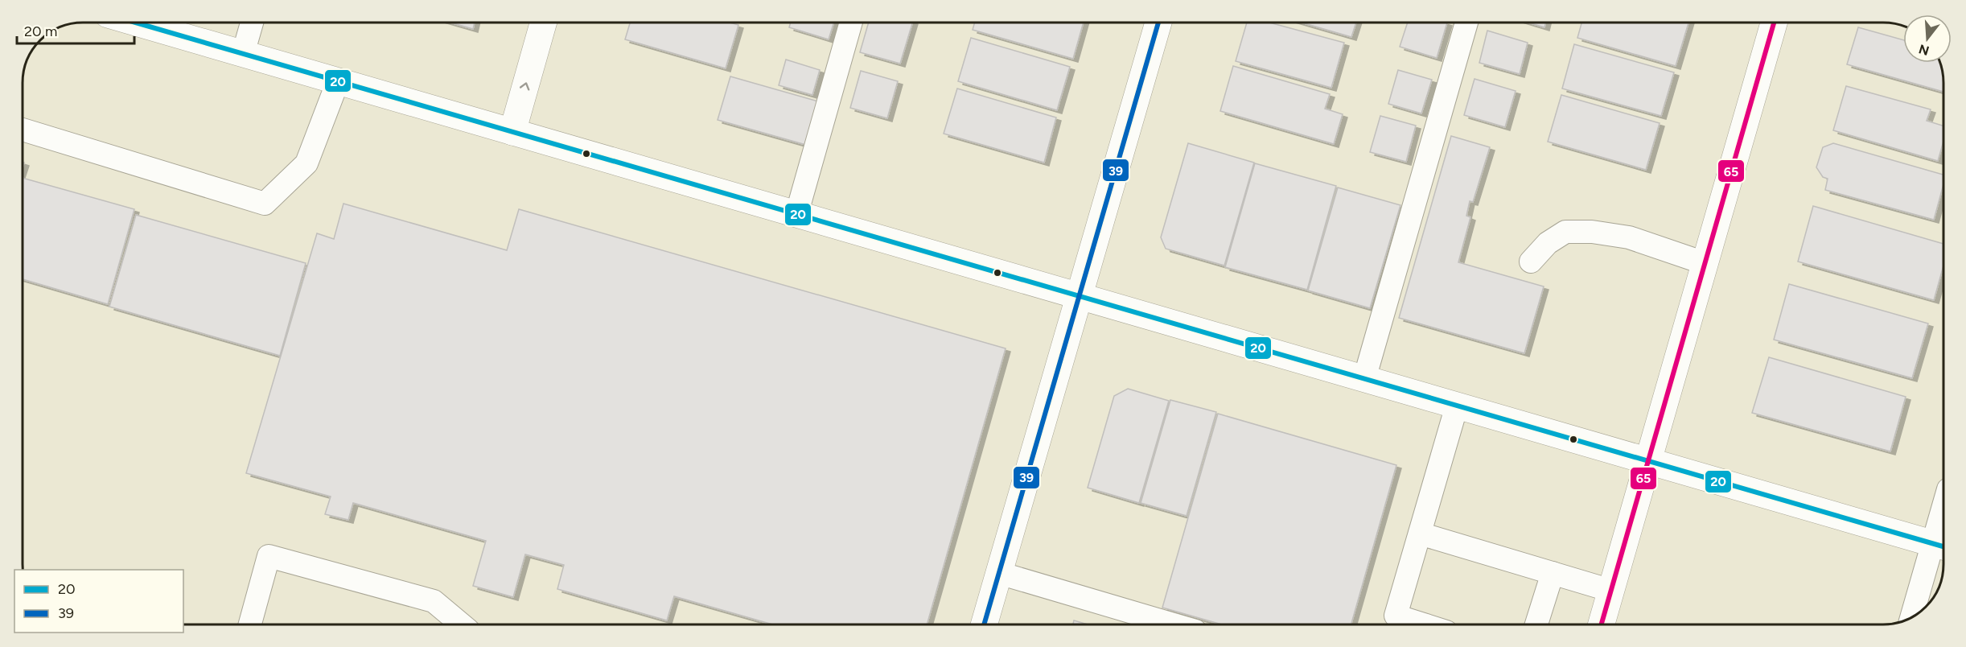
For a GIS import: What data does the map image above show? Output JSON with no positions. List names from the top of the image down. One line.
{"lines":["transit line 20","transit line 39","transit line 65"],"legend":["20","39"],"scale_bar":"20 m","north":"bottom"}
